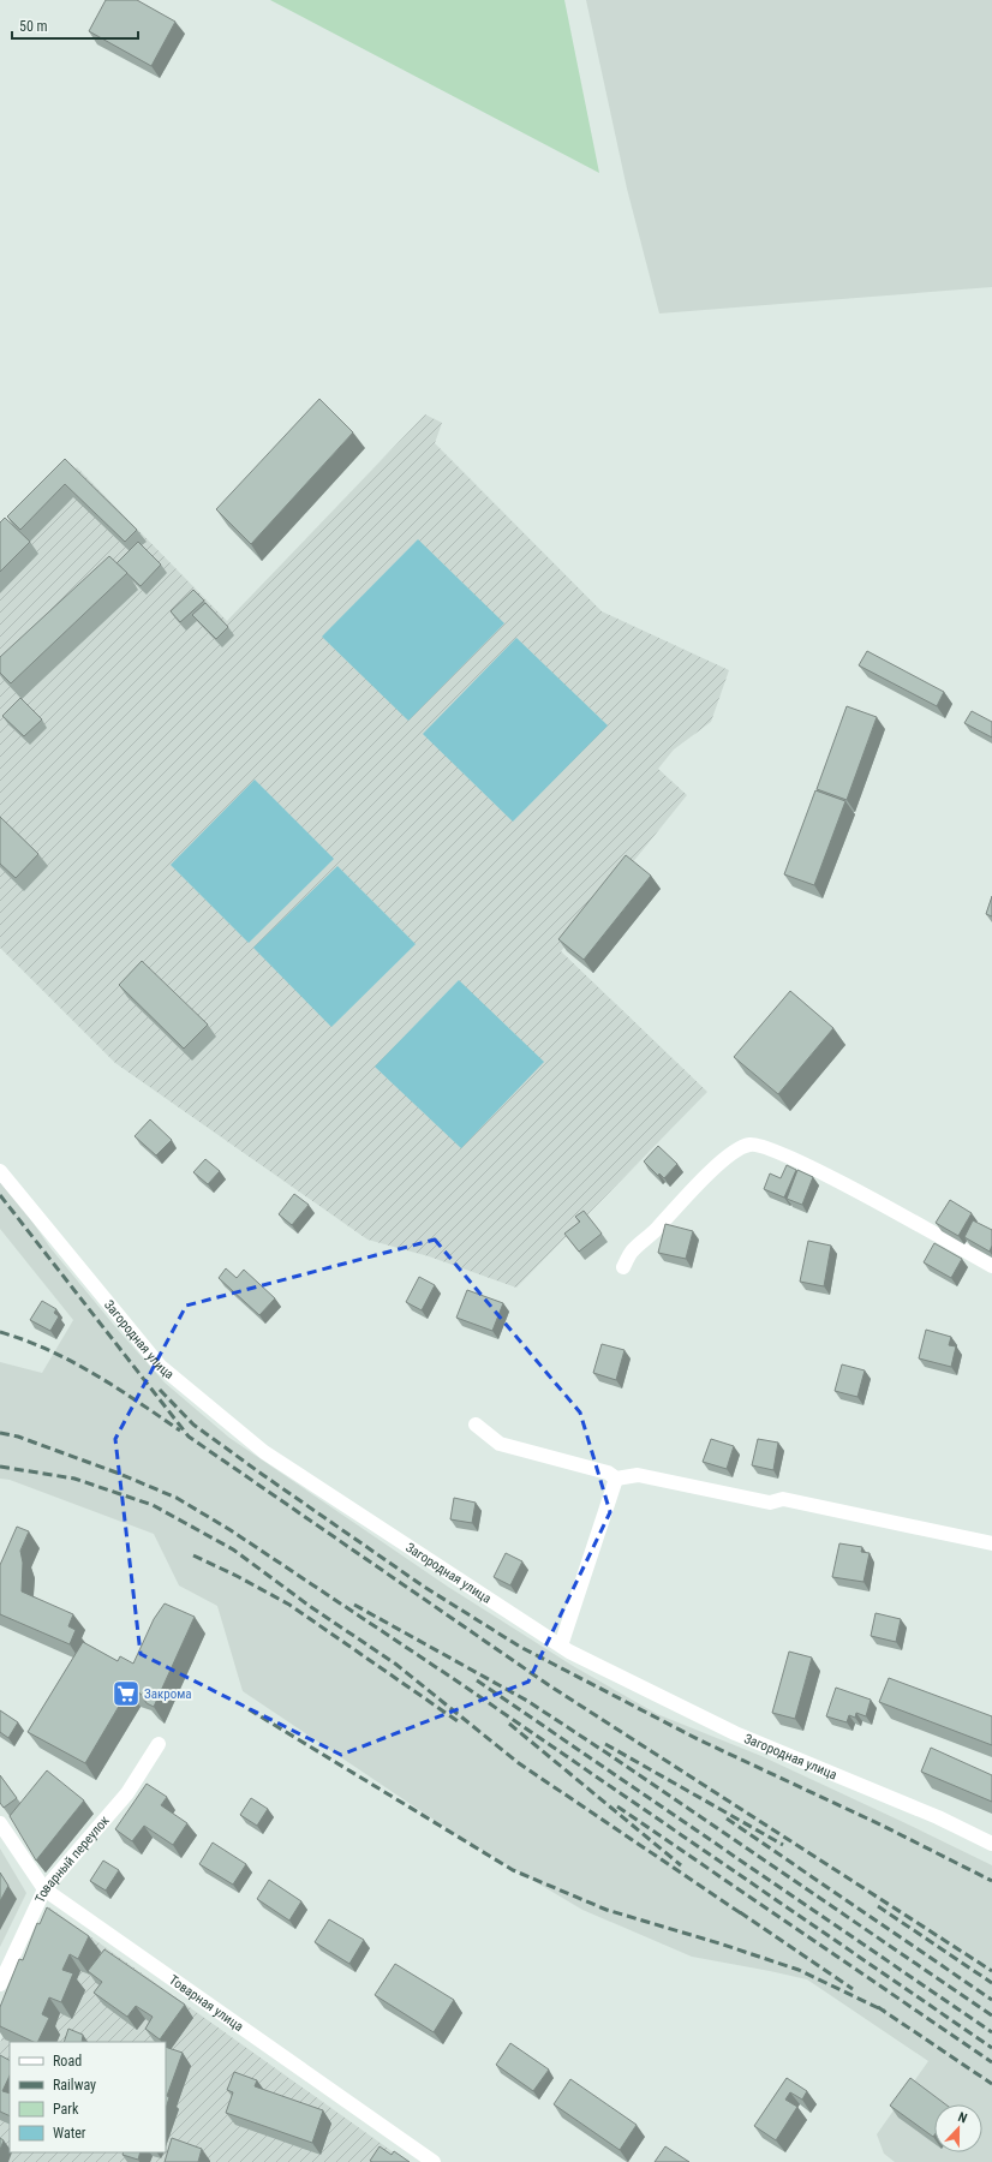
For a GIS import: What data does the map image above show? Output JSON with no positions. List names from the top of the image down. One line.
{"streets":{"street":["Загородная улица","Товарный переулок","Товарная улица"]},"crossings":[["Товарный переулок","Товарная улица"]],"places":{"supermarket":["Закрома"]},"legend":["Road","Railway","Park","Water"],"scale_bar":"50 m","north":"top"}
